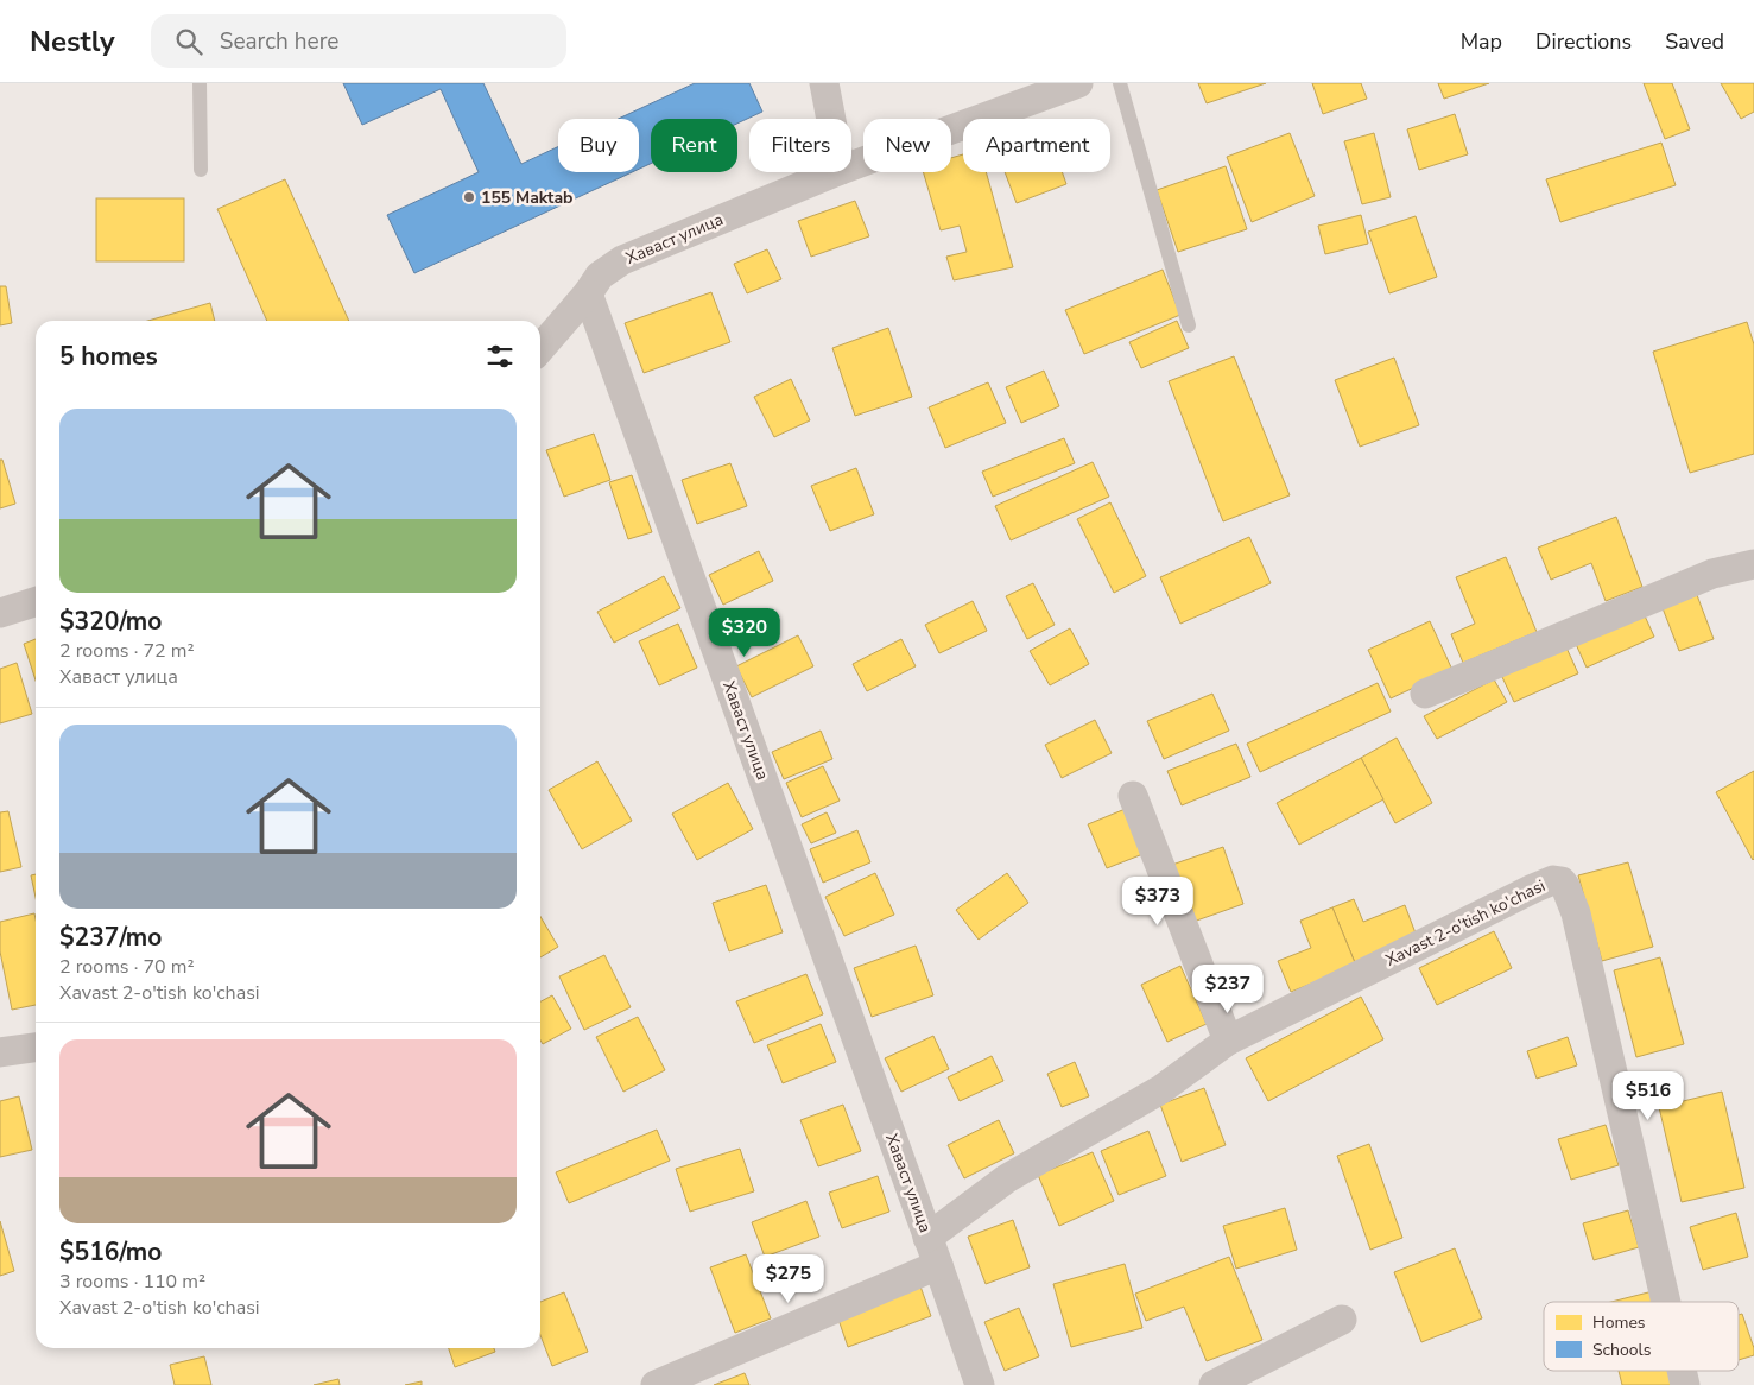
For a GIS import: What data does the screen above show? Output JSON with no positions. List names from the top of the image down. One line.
{"streets":{"street":["Хаваст улица","Xavast 2-o'tish ko'chasi"]},"crossings":[["Хаваст улица","Xavast 2-o'tish ko'chasi"]],"places":["155 Maktab"],"legend":["Homes","Schools"],"page":{"header":"Nestly","search":"Search here","nav":["Map","Directions","Saved"],"chip":["Buy","Rent","Filters","New","Apartment"],"heading":"5 homes","list":[{"name":"$320/mo","note":"2 rooms · 72 m² · Хаваст улица"},{"name":"$237/mo","note":"2 rooms · 70 m² · Xavast 2-o'tish ko'chasi"},{"name":"$516/mo","note":"3 rooms · 110 m² · Xavast 2-o'tish ko'chasi"}],"price":["$320","$373","$237","$516","$275"]}}
